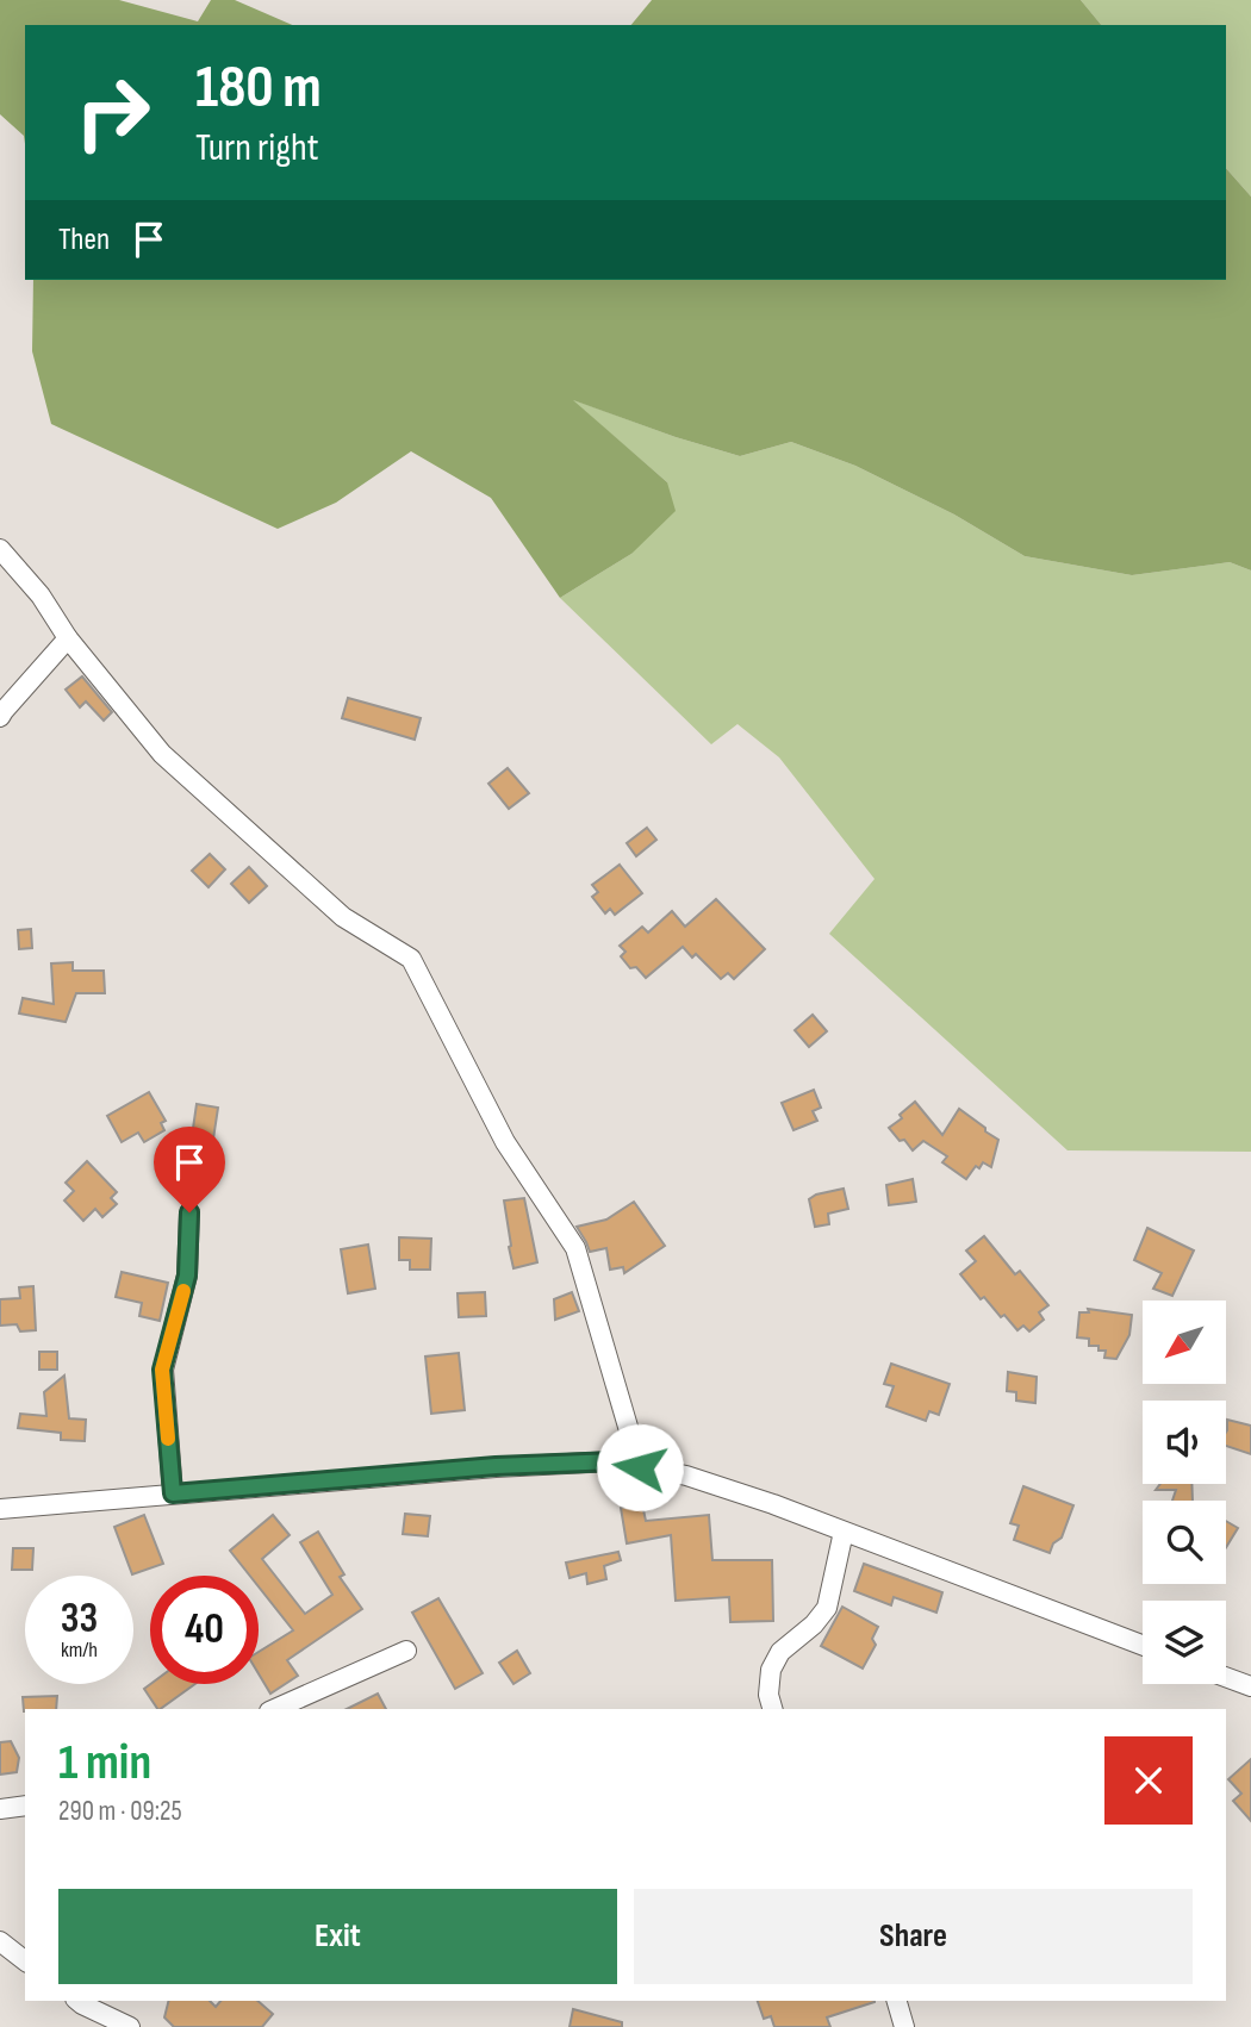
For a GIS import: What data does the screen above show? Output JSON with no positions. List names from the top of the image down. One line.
{"north":"bottom left","page":{"turn":["180 m","Turn right"],"then":"Then","speed":"33 km/h","limit":"40","heading":["1 min","290 m · 09:25"],"buttons":["Exit","Share"]}}
